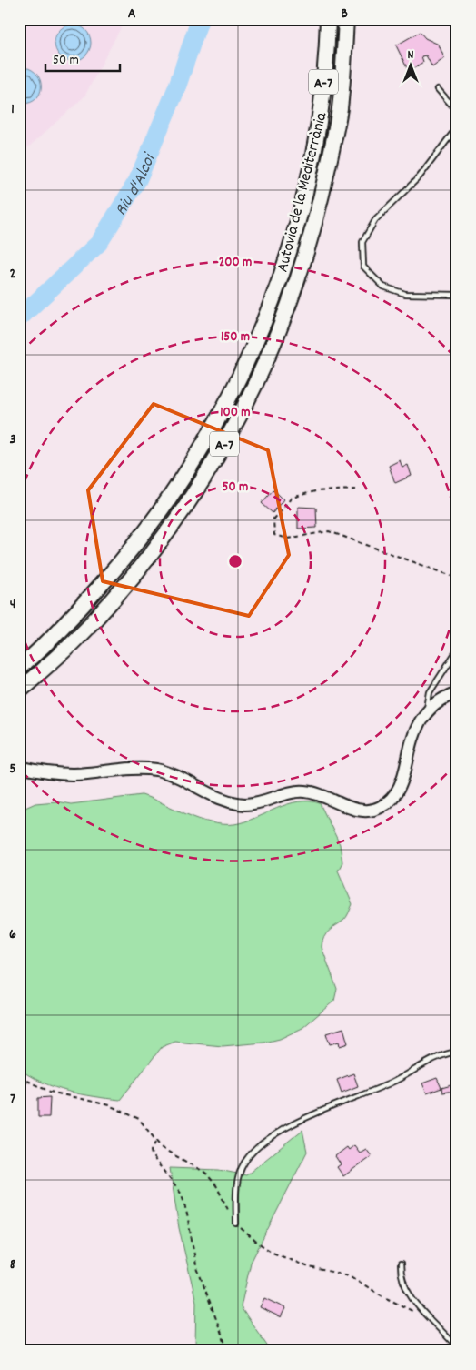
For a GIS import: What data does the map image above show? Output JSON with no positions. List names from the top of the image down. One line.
{"streets":{"highway":["A-7","Autovia de la Mediterrània"]},"water":["Riu d'Alcoi"],"scale_bar":"50 m","north":"top","grid":{"columns":["A","B"],"rows":["1","2","3","4","5","6","7","8"]},"rings":["200 m","150 m","100 m","50 m"]}
